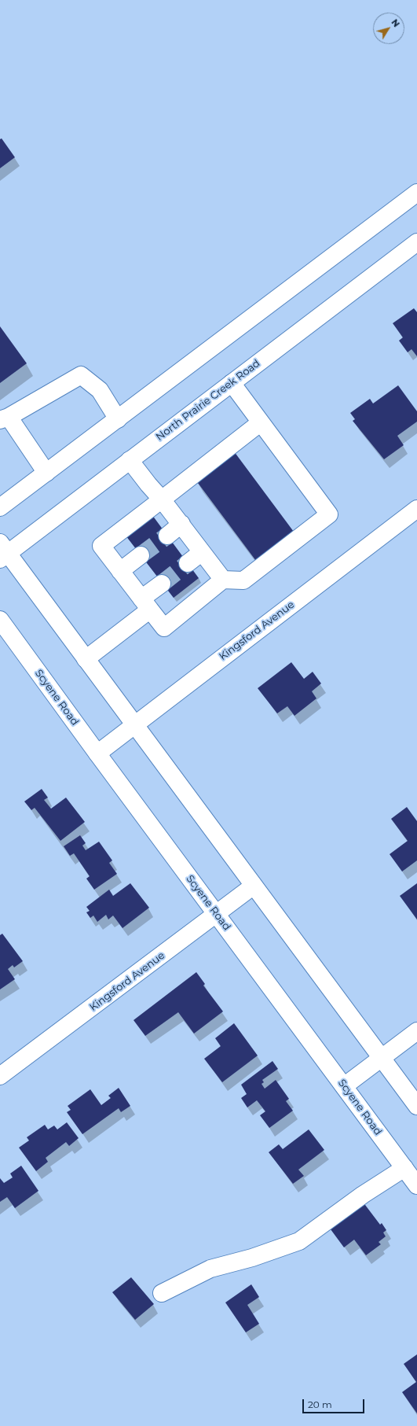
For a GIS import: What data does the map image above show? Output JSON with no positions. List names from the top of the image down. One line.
{"streets":{"main road":["North Prairie Creek Road","Kingsford Avenue","Scyene Road"]},"crossings":[["Kingsford Avenue","Scyene Road"]],"scale_bar":"20 m","north":"top right"}
